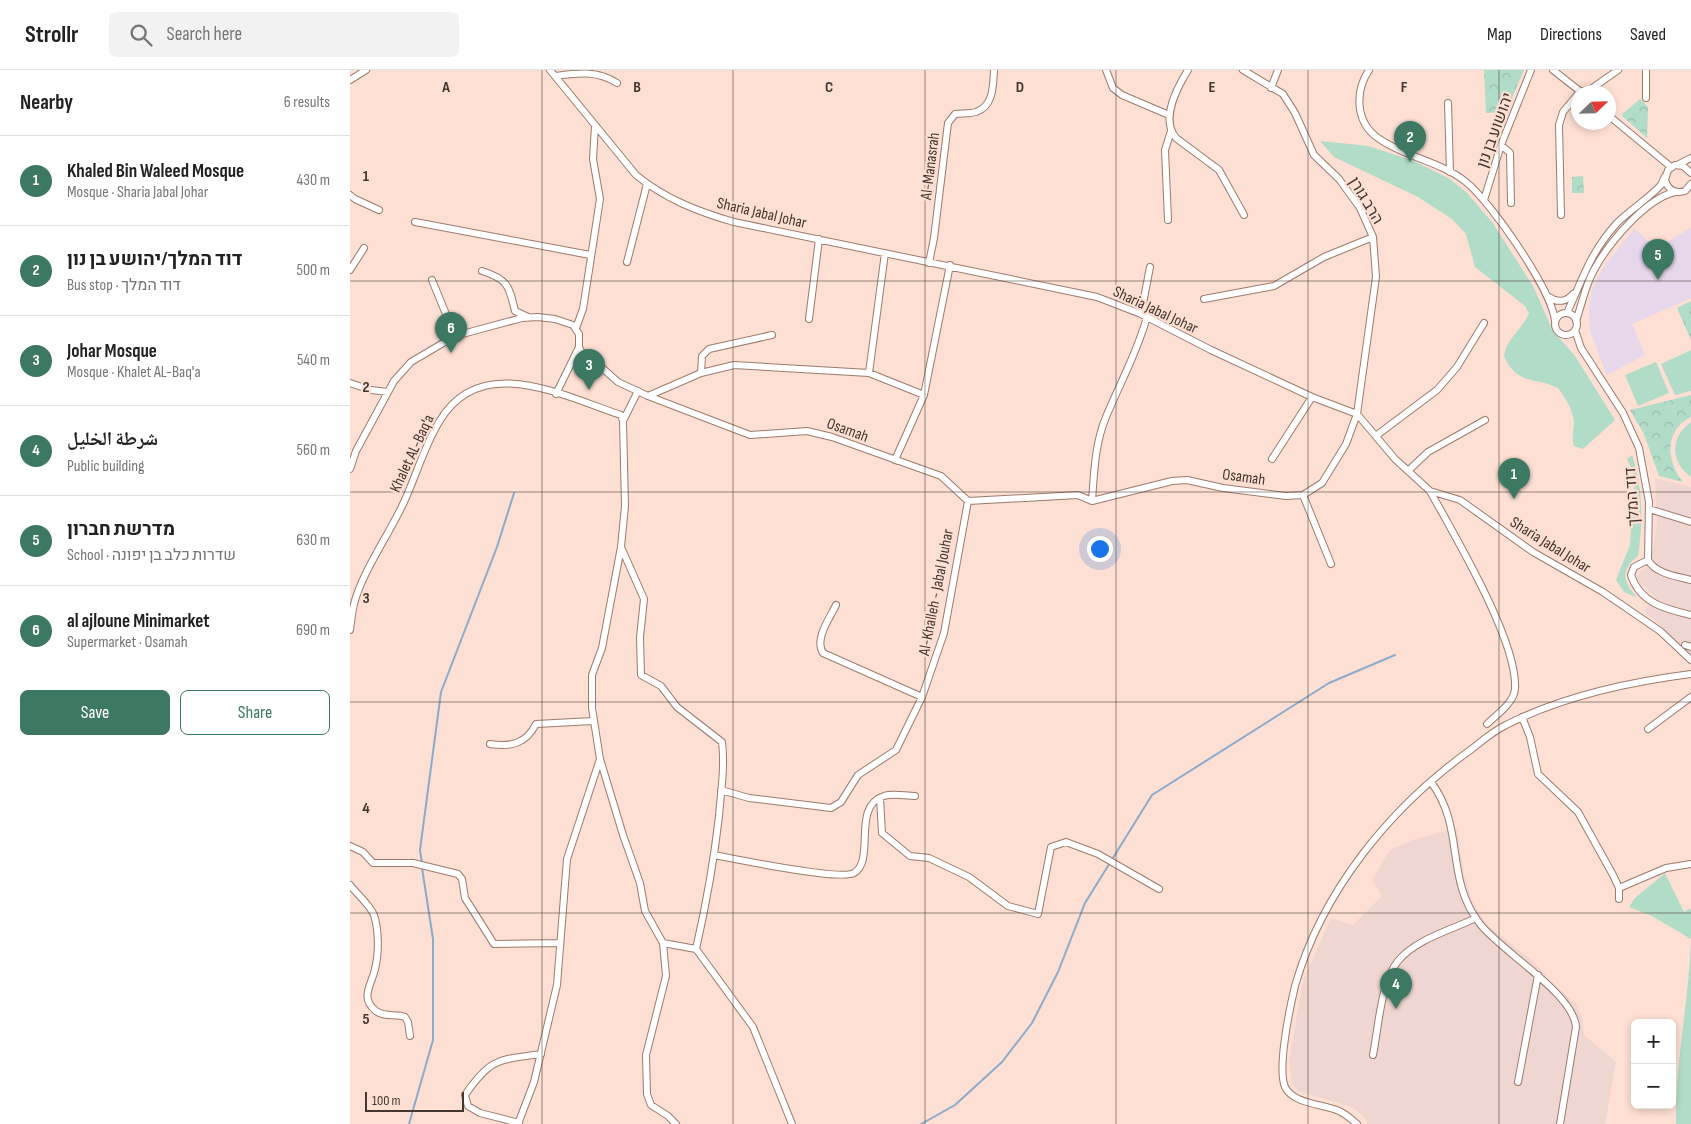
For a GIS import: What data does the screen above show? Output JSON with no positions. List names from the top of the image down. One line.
{"streets":{"street":["יהושוע בן נון","Al-Manasrah","הרב גורן","Sharia Jabal Johar","Osamah","Khalet AL-Baq'a","דוד המלך","Al-Khalleh - Jabal Jouhar"]},"crossings":[["Al-Manasrah","Sharia Jabal Johar"],["הרב גורן","Sharia Jabal Johar"],["Osamah","Al-Khalleh - Jabal Jouhar"]],"scale_bar":"100 m","north":"top right","page":{"header":"Strollr","search":"Search here","nav":["Map","Directions","Saved"],"heading":["Nearby","6 results"],"pins":["2","5","6","3","1","4"],"list":[{"mark":"1","name":"Khaled Bin Waleed Mosque","note":"Mosque · Sharia Jabal Johar","value":"430 m"},{"mark":"2","name":"דוד המלך/יהושע בן נון","note":"Bus stop · דוד המלך","value":"500 m"},{"mark":"3","name":"Johar Mosque","note":"Mosque · Khalet AL-Baq'a","value":"540 m"},{"mark":"4","name":"شرطة الخليل","note":"Public building","value":"560 m"},{"mark":"5","name":"מדרשת חברון","note":"School · שדרות כלב בן יפונה","value":"630 m"},{"mark":"6","name":"al ajloune Minimarket","note":"Supermarket · Osamah","value":"690 m"}],"buttons":["Save","Share"],"map_buttons":["+","−"],"scale":"100 m"},"grid":{"columns":["A","B","C","D","E","F"],"rows":["1","2","3","4","5"]}}
